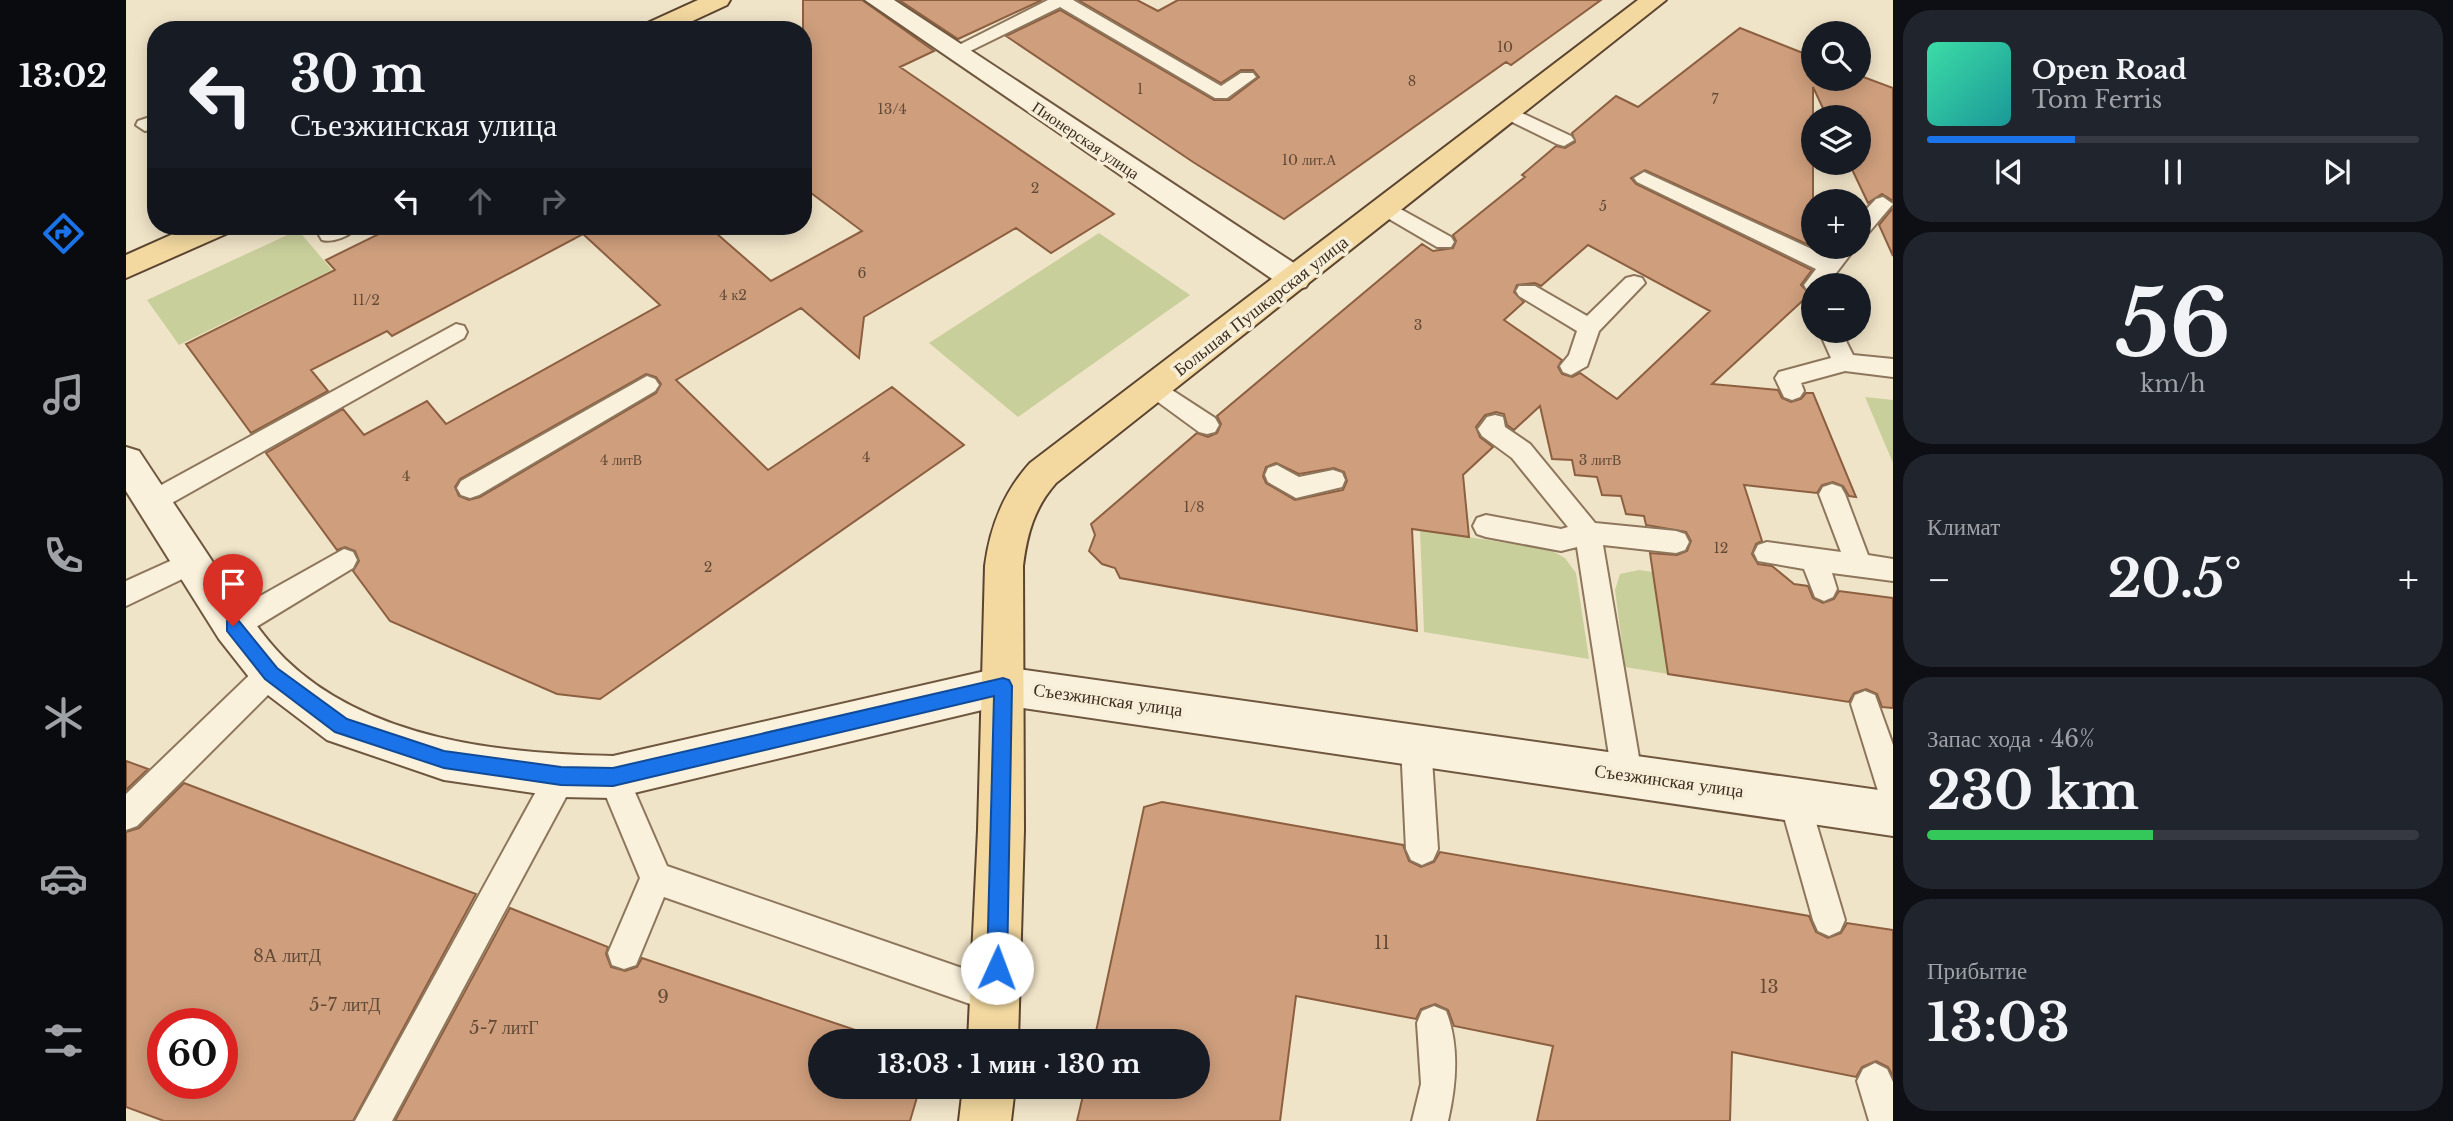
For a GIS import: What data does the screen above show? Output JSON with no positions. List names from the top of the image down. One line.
{"streets":{"main road":["Большая Пушкарская улица"],"street":["Пионерская улица","Съезжинская улица"]},"crossings":[["Пионерская улица","Большая Пушкарская улица"],["Большая Пушкарская улица","Съезжинская улица"]],"house_numbers":["10","8","1","7","13/4","10 лит.А","2","5","6","4 к2","11/2","3","4","4 литВ","3 литВ","4","1/8","12","2","11","8А литД","13","9","5-7 литД","5-7 литГ"],"page":{"tabs":"13:02","map_buttons":["+","−"],"turn":["30 m","Съезжинская улица"],"song":["Open Road","Tom Ferris"],"tile":[["56","km/h"],"Климат",["Запас хода · 46%","230 km"],["Прибытие","13:03"]],"heat":["−","20.5°","+"],"limit":"60","trip":"13:03 · 1 мин · 130 m"}}
